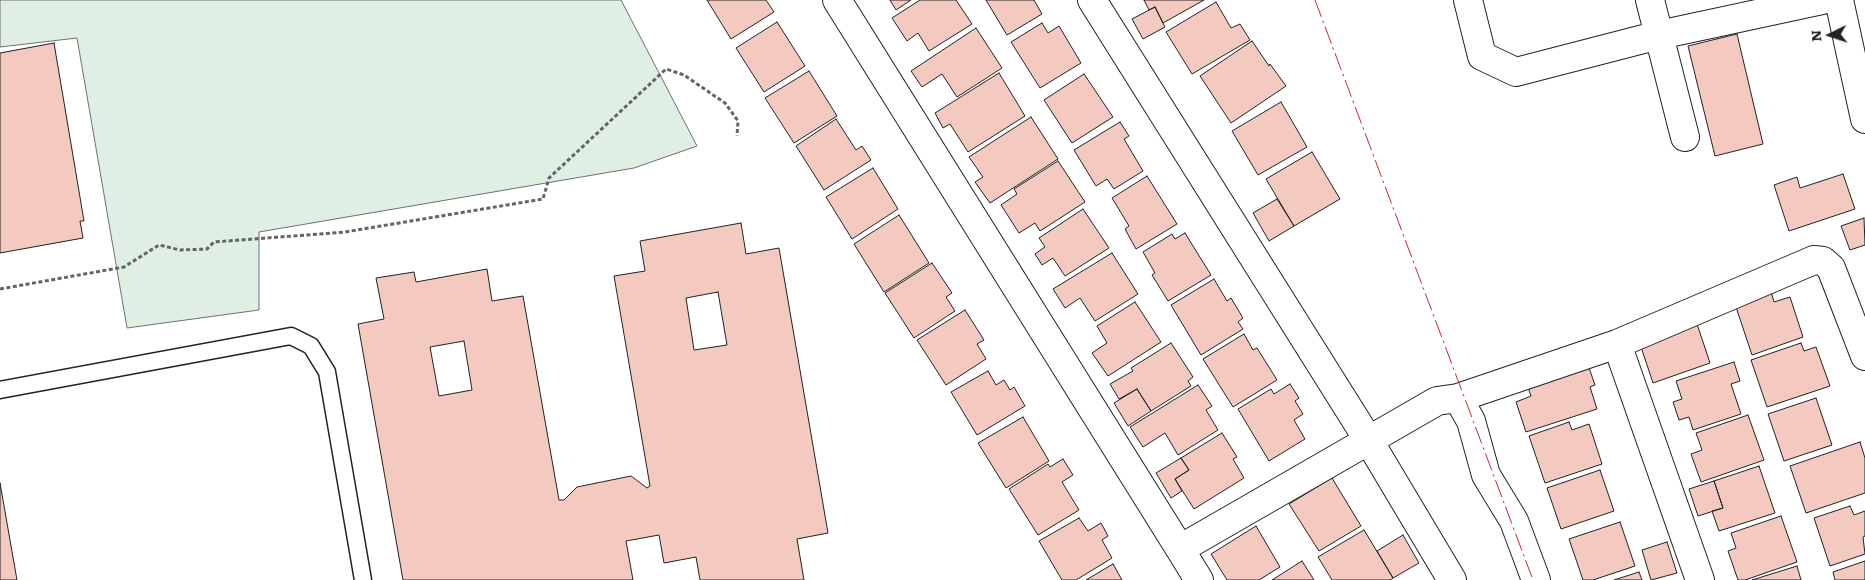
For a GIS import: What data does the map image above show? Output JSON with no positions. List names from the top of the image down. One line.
{"north":"left"}
